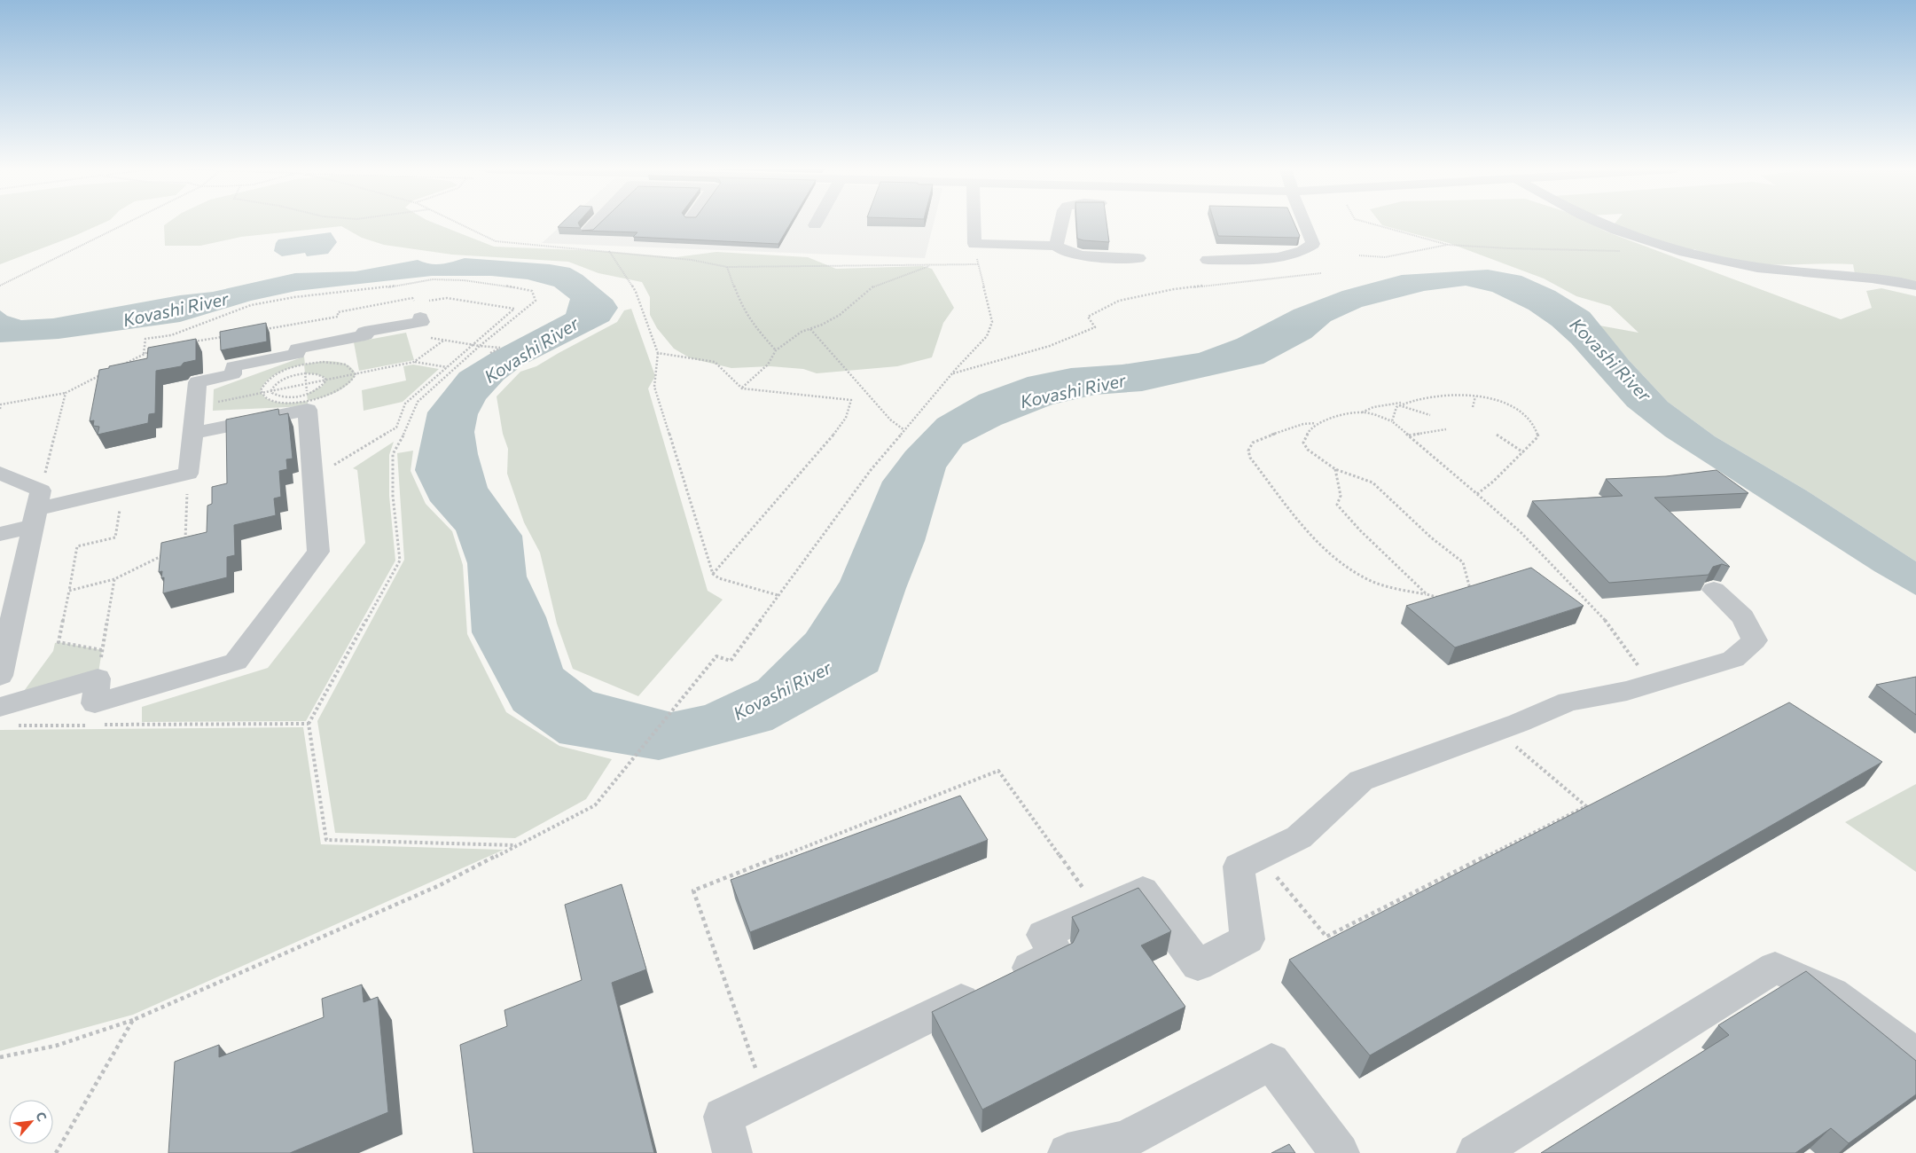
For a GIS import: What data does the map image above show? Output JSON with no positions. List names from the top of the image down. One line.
{"water":["Kovashi River"],"north":"top right"}
